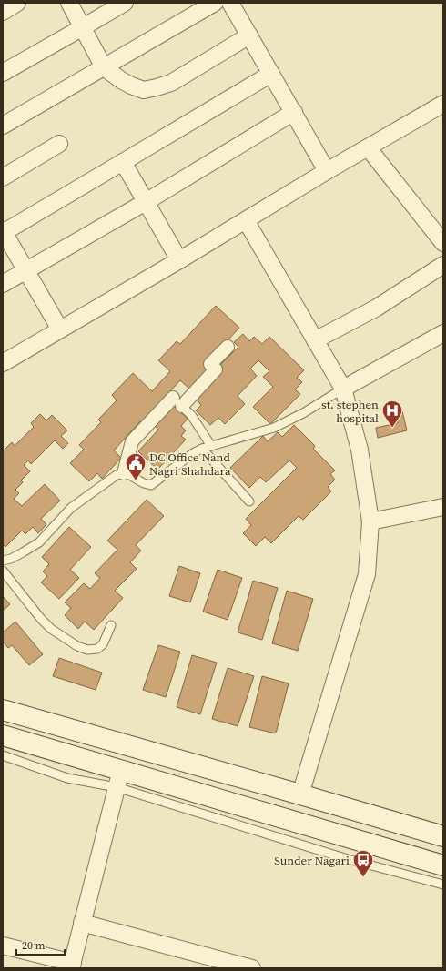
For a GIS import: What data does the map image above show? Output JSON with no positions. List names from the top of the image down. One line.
{"places":{"hospital":["st. stephen hospital"],"public building":["DC Office Nand Nagri Shahdara"],"bus stop":["Sunder Nagari"]},"scale_bar":"20 m"}
